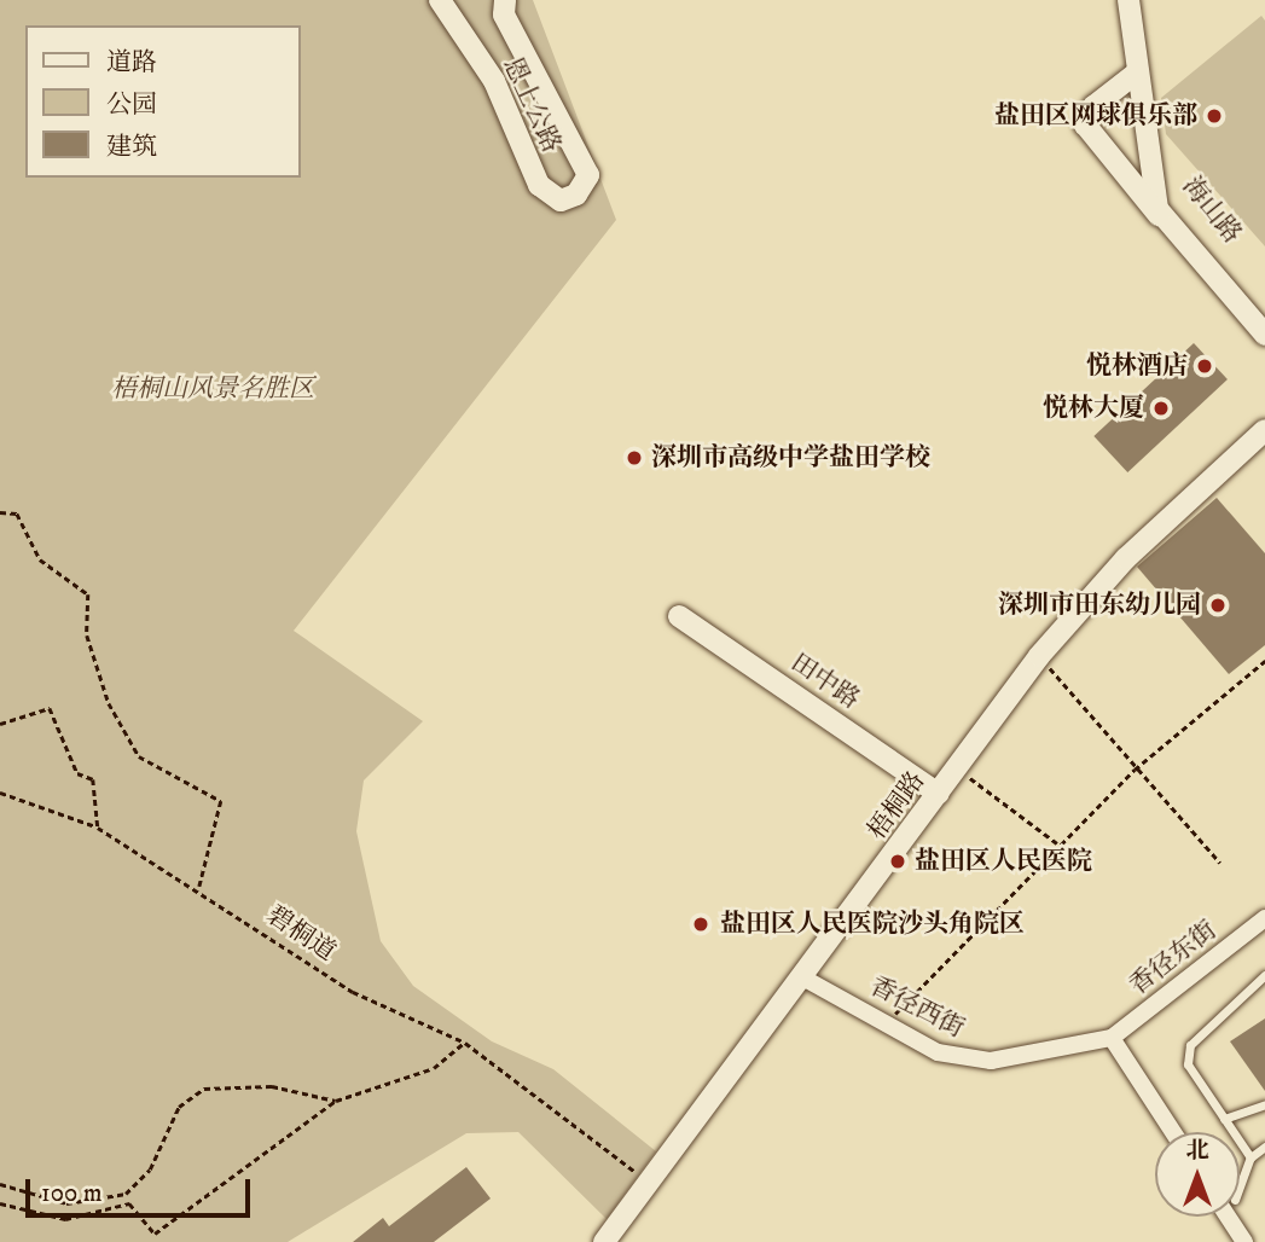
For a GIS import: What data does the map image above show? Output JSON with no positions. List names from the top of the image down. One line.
{"streets":{"street":["恩上公路","海山路","田中路","梧桐路","香径东街","香径西街"],"path":["碧桐道"]},"crossings":[["田中路","梧桐路"],["梧桐路","香径西街"],["香径东街","香径西街"]],"parks":["梧桐山风景名胜区"],"places":["盐田区网球俱乐部","悦林酒店","悦林大厦","深圳市高级中学盐田学校","深圳市田东幼儿园","盐田区人民医院","盐田区人民医院沙头角院区"],"legend":["道路","公园","建筑"],"scale_bar":"100 m","north":"top"}
